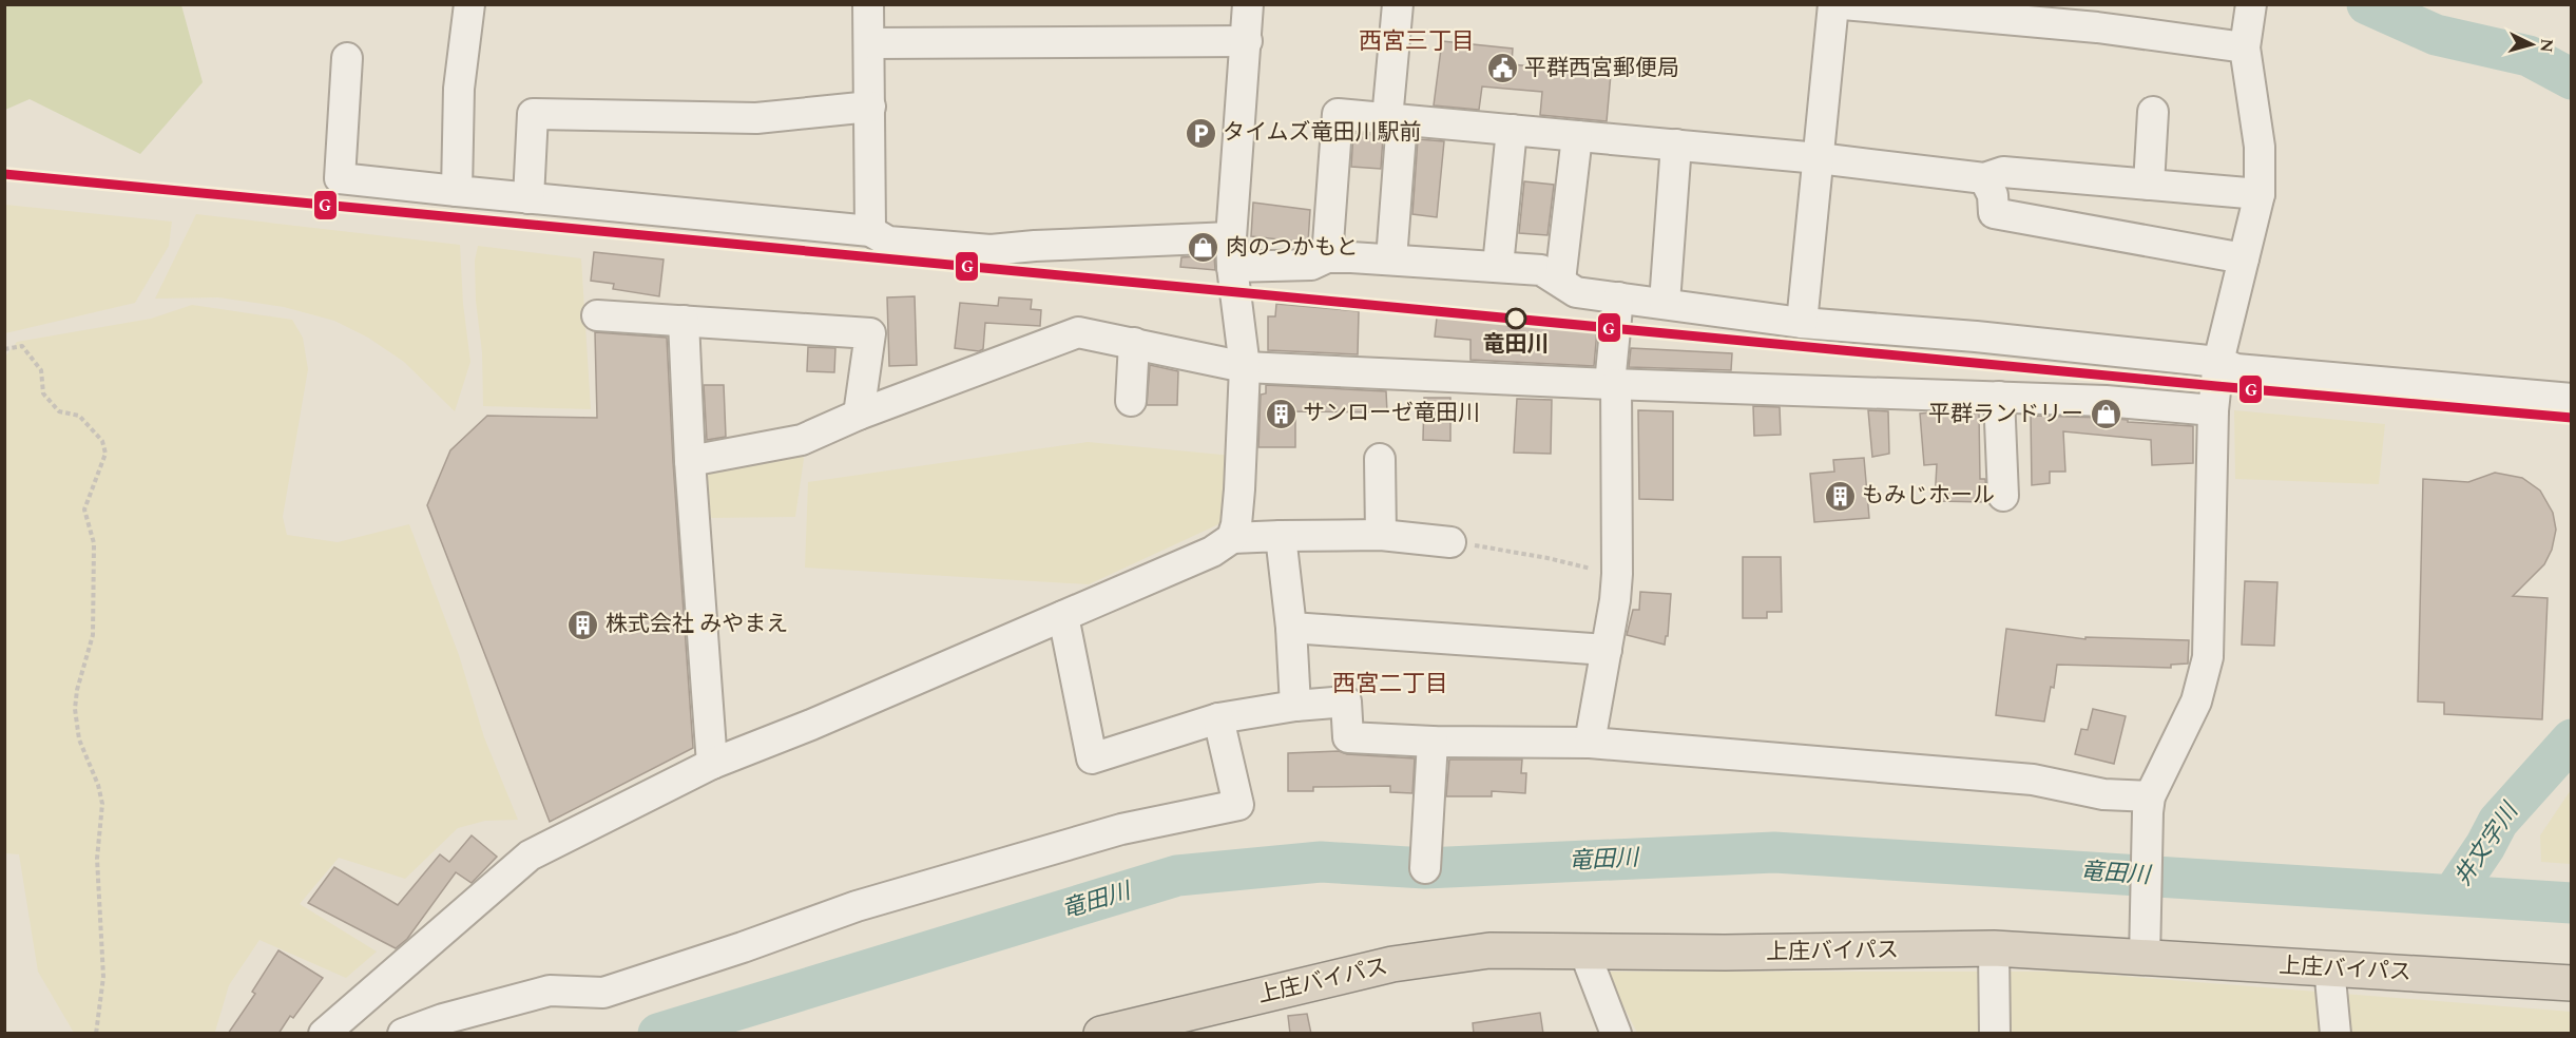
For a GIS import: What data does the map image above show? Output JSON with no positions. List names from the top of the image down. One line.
{"streets":{"highway":["上庄バイパス"]},"districts":["西宮三丁目","西宮二丁目"],"water":["井文字川","竜田川"],"places":{"public building":["平群西宮郵便局"],"parking":["タイムズ竜田川駅前"],"shop":["肉のつかもと","平群ランドリー"],"other":["竜田川"],"building":["サンローゼ竜田川","もみじホール","株式会社 みやまえ"]},"lines":["transit line G"],"north":"right"}
